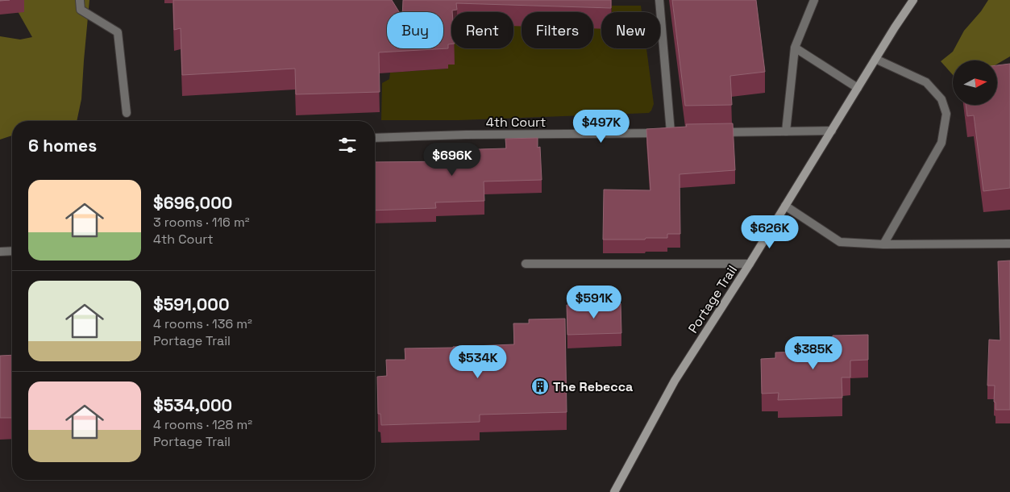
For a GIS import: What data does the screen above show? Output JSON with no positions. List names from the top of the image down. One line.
{"streets":{"main road":["Portage Trail"],"street":["4th Court"]},"places":{"building":["The Rebecca"]},"north":"right","page":{"chip":["Buy","Rent","Filters","New"],"price":["$497K","$696K","$626K","$591K","$385K","$534K"],"heading":"6 homes","list":[{"name":"$696,000","note":"3 rooms · 116 m² · 4th Court"},{"name":"$591,000","note":"4 rooms · 136 m² · Portage Trail"},{"name":"$534,000","note":"4 rooms · 128 m² · Portage Trail"}]}}
